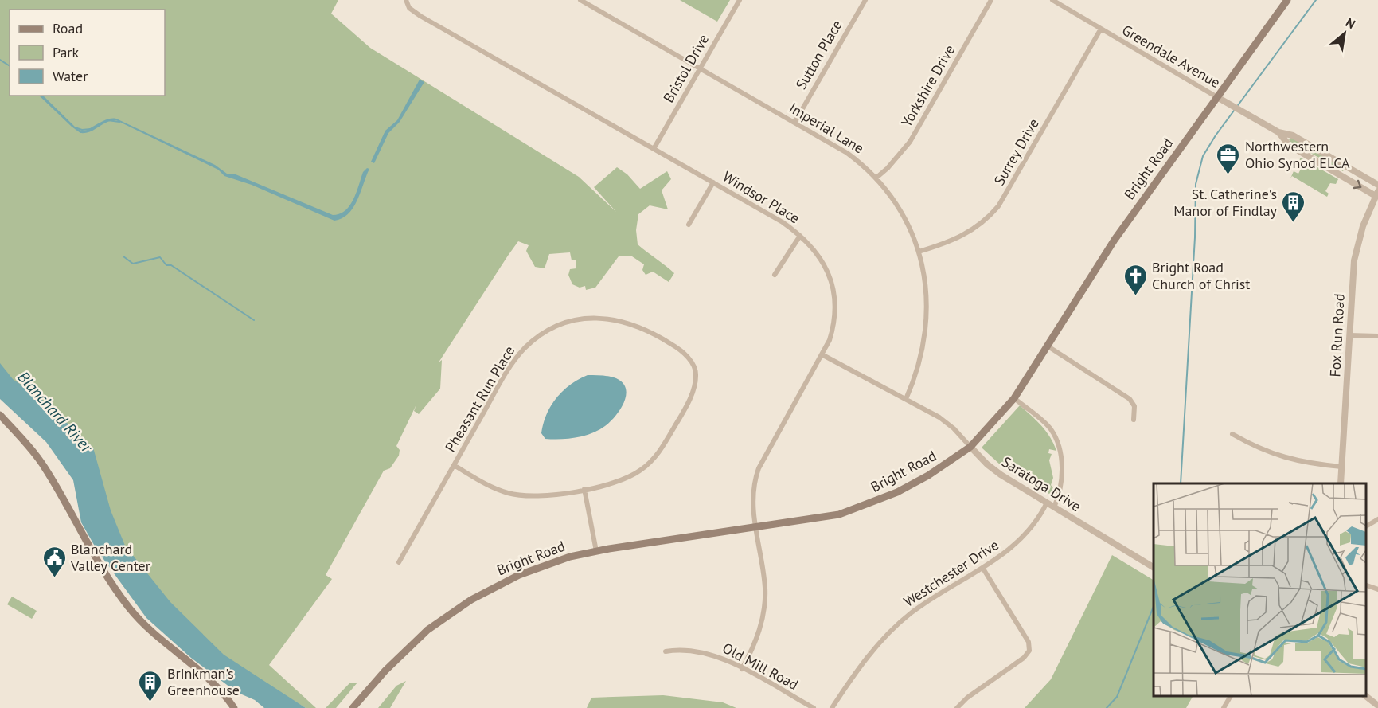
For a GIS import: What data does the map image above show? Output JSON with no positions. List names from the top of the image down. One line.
{"streets":{"main road":["Bright Road"],"street":["Sutton Place","Greendale Avenue","Bristol Drive","Yorkshire Drive","Imperial Lane","Surrey Drive","Windsor Place","Fox Run Road","Pheasant Run Place","Saratoga Drive","Westchester Drive","Old Mill Road"]},"crossings":[["Sutton Place","Imperial Lane"],["Greendale Avenue","Surrey Drive"],["Greendale Avenue","Bright Road"],["Greendale Avenue","Fox Run Road"],["Bristol Drive","Imperial Lane"],["Bristol Drive","Windsor Place"],["Yorkshire Drive","Imperial Lane"],["Imperial Lane","Surrey Drive"],["Imperial Lane","Saratoga Drive"],["Bright Road","Windsor Place"],["Bright Road","Saratoga Drive"],["Windsor Place","Saratoga Drive"],["Windsor Place","Old Mill Road"],["Saratoga Drive","Westchester Drive"]],"water":["Blanchard River"],"places":{"office":["Northwestern Ohio Synod ELCA"],"building":["St. Catherine's Manor of Findlay","Brinkman's Greenhouse"],"church":["Bright Road Church of Christ"],"public building":["Blanchard Valley Center"]},"legend":["Road","Park","Water"],"north":"top right"}
